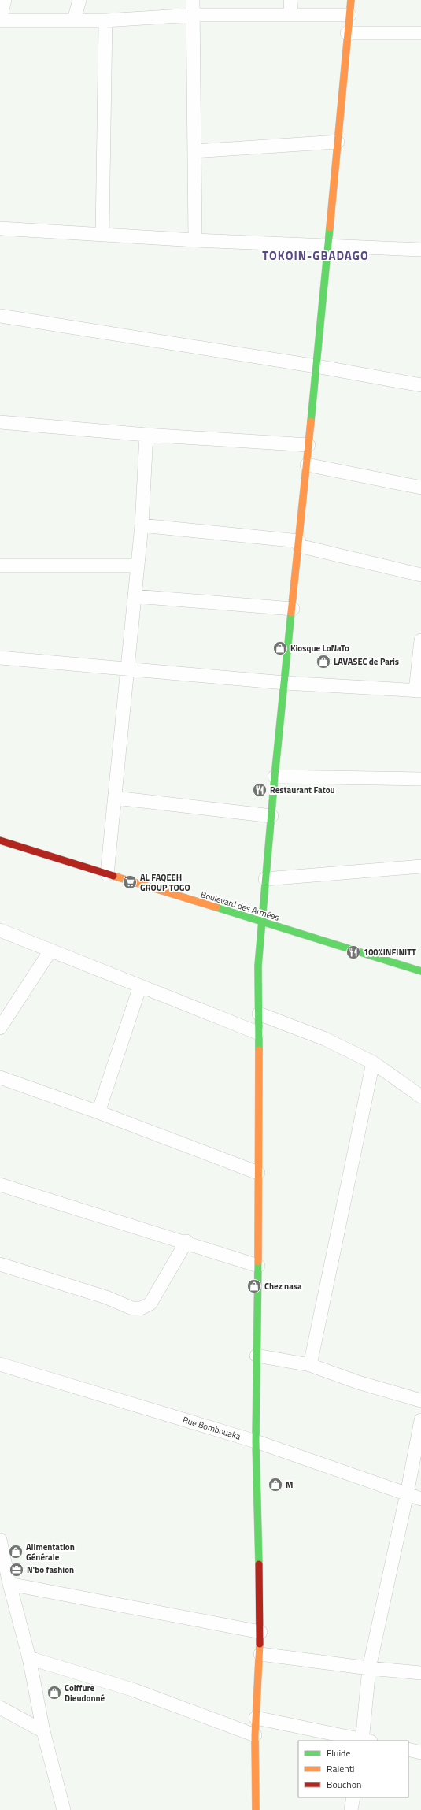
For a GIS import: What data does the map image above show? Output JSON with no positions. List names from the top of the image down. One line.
{"streets":{"street":["Boulevard des Armées","Rue Bombouaka"]},"districts":["TOKOIN-GBADAGO"],"places":{"shop":["Kiosque LoNaTo","LAVASEC de Paris","Chez nasa","M","Alimentation Générale","Coiffure Dieudonné"],"restaurant":["Restaurant Fatou","100%INFINITT"],"supermarket":["AL FAQEEH GROUP TOGO"],"office":["N'bo fashion"]},"legend":["Fluide","Ralenti","Bouchon"]}
